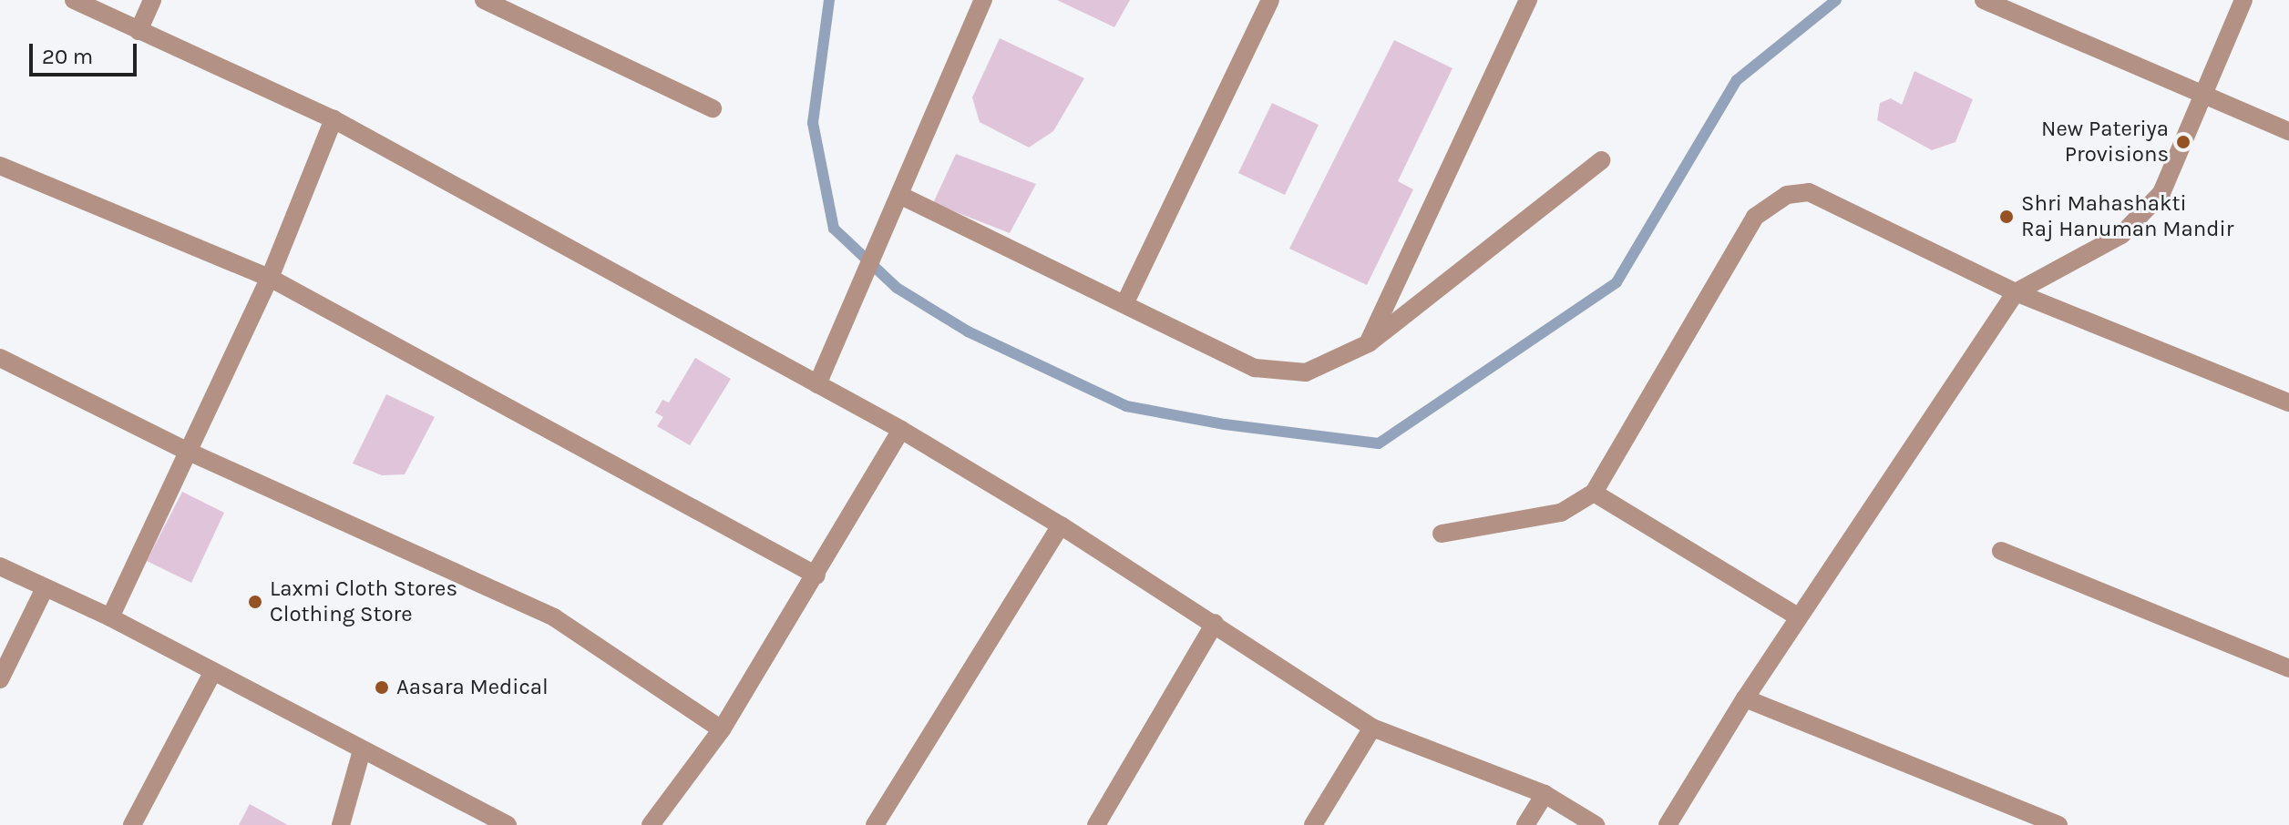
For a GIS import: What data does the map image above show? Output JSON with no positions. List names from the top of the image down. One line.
{"places":["New Pateriya Provisions","Shri Mahashakti Raj Hanuman Mandir","Laxmi Cloth Stores Clothing Store","Aasara Medical"],"scale_bar":"20 m"}
